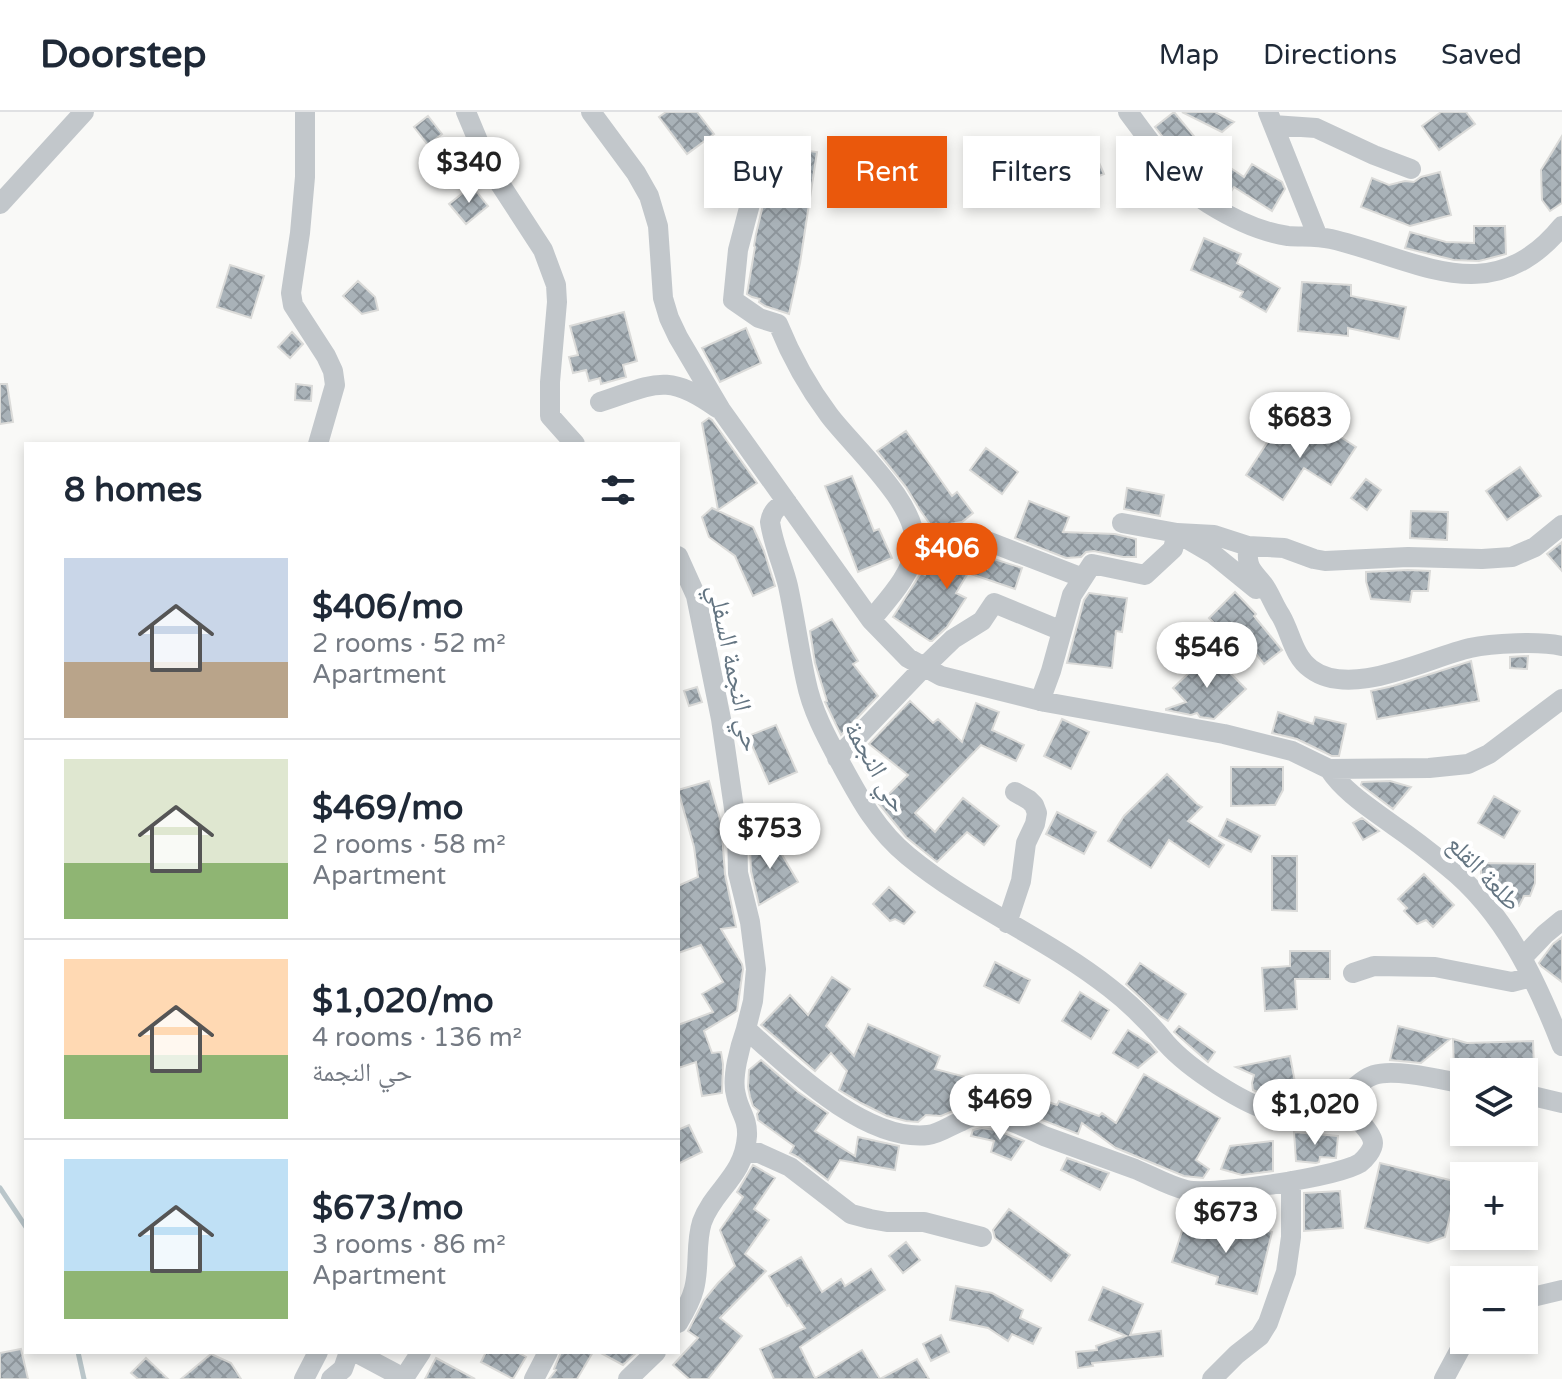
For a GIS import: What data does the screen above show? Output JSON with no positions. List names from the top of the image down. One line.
{"streets":{"street":["حي النجمة السفلي","حي النجمة","طلعة القلع"]},"page":{"header":"Doorstep","nav":["Map","Directions","Saved"],"chip":["Buy","Rent","Filters","New"],"price":["$340","$683","$406","$546","$753","$469","$1,020","$673"],"heading":"8 homes","list":[{"name":"$406/mo","note":"2 rooms · 52 m² · Apartment"},{"name":"$469/mo","note":"2 rooms · 58 m² · Apartment"},{"name":"$1,020/mo","note":"4 rooms · 136 m² · حي النجمة"},{"name":"$673/mo","note":"3 rooms · 86 m² · Apartment"}],"map_buttons":["+","−"]}}
